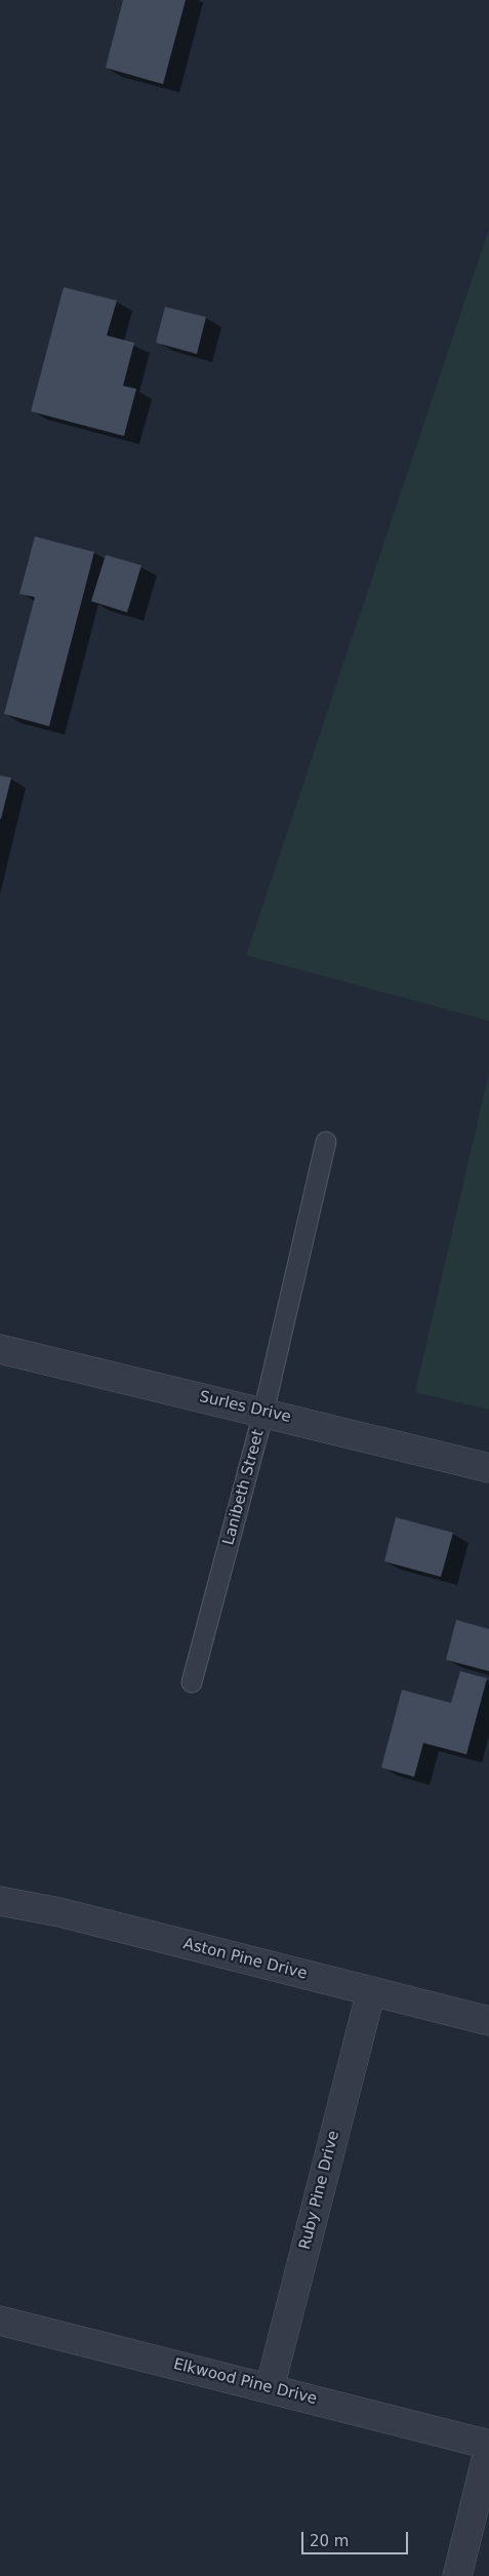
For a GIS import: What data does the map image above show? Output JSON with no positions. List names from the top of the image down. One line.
{"streets":{"street":["Surles Drive","Aston Pine Drive","Ruby Pine Drive","Elkwood Pine Drive"],"lane":["Lanibeth Street"]},"crossings":[["Surles Drive","Lanibeth Street"],["Aston Pine Drive","Ruby Pine Drive"],["Ruby Pine Drive","Elkwood Pine Drive"]],"scale_bar":"20 m"}
